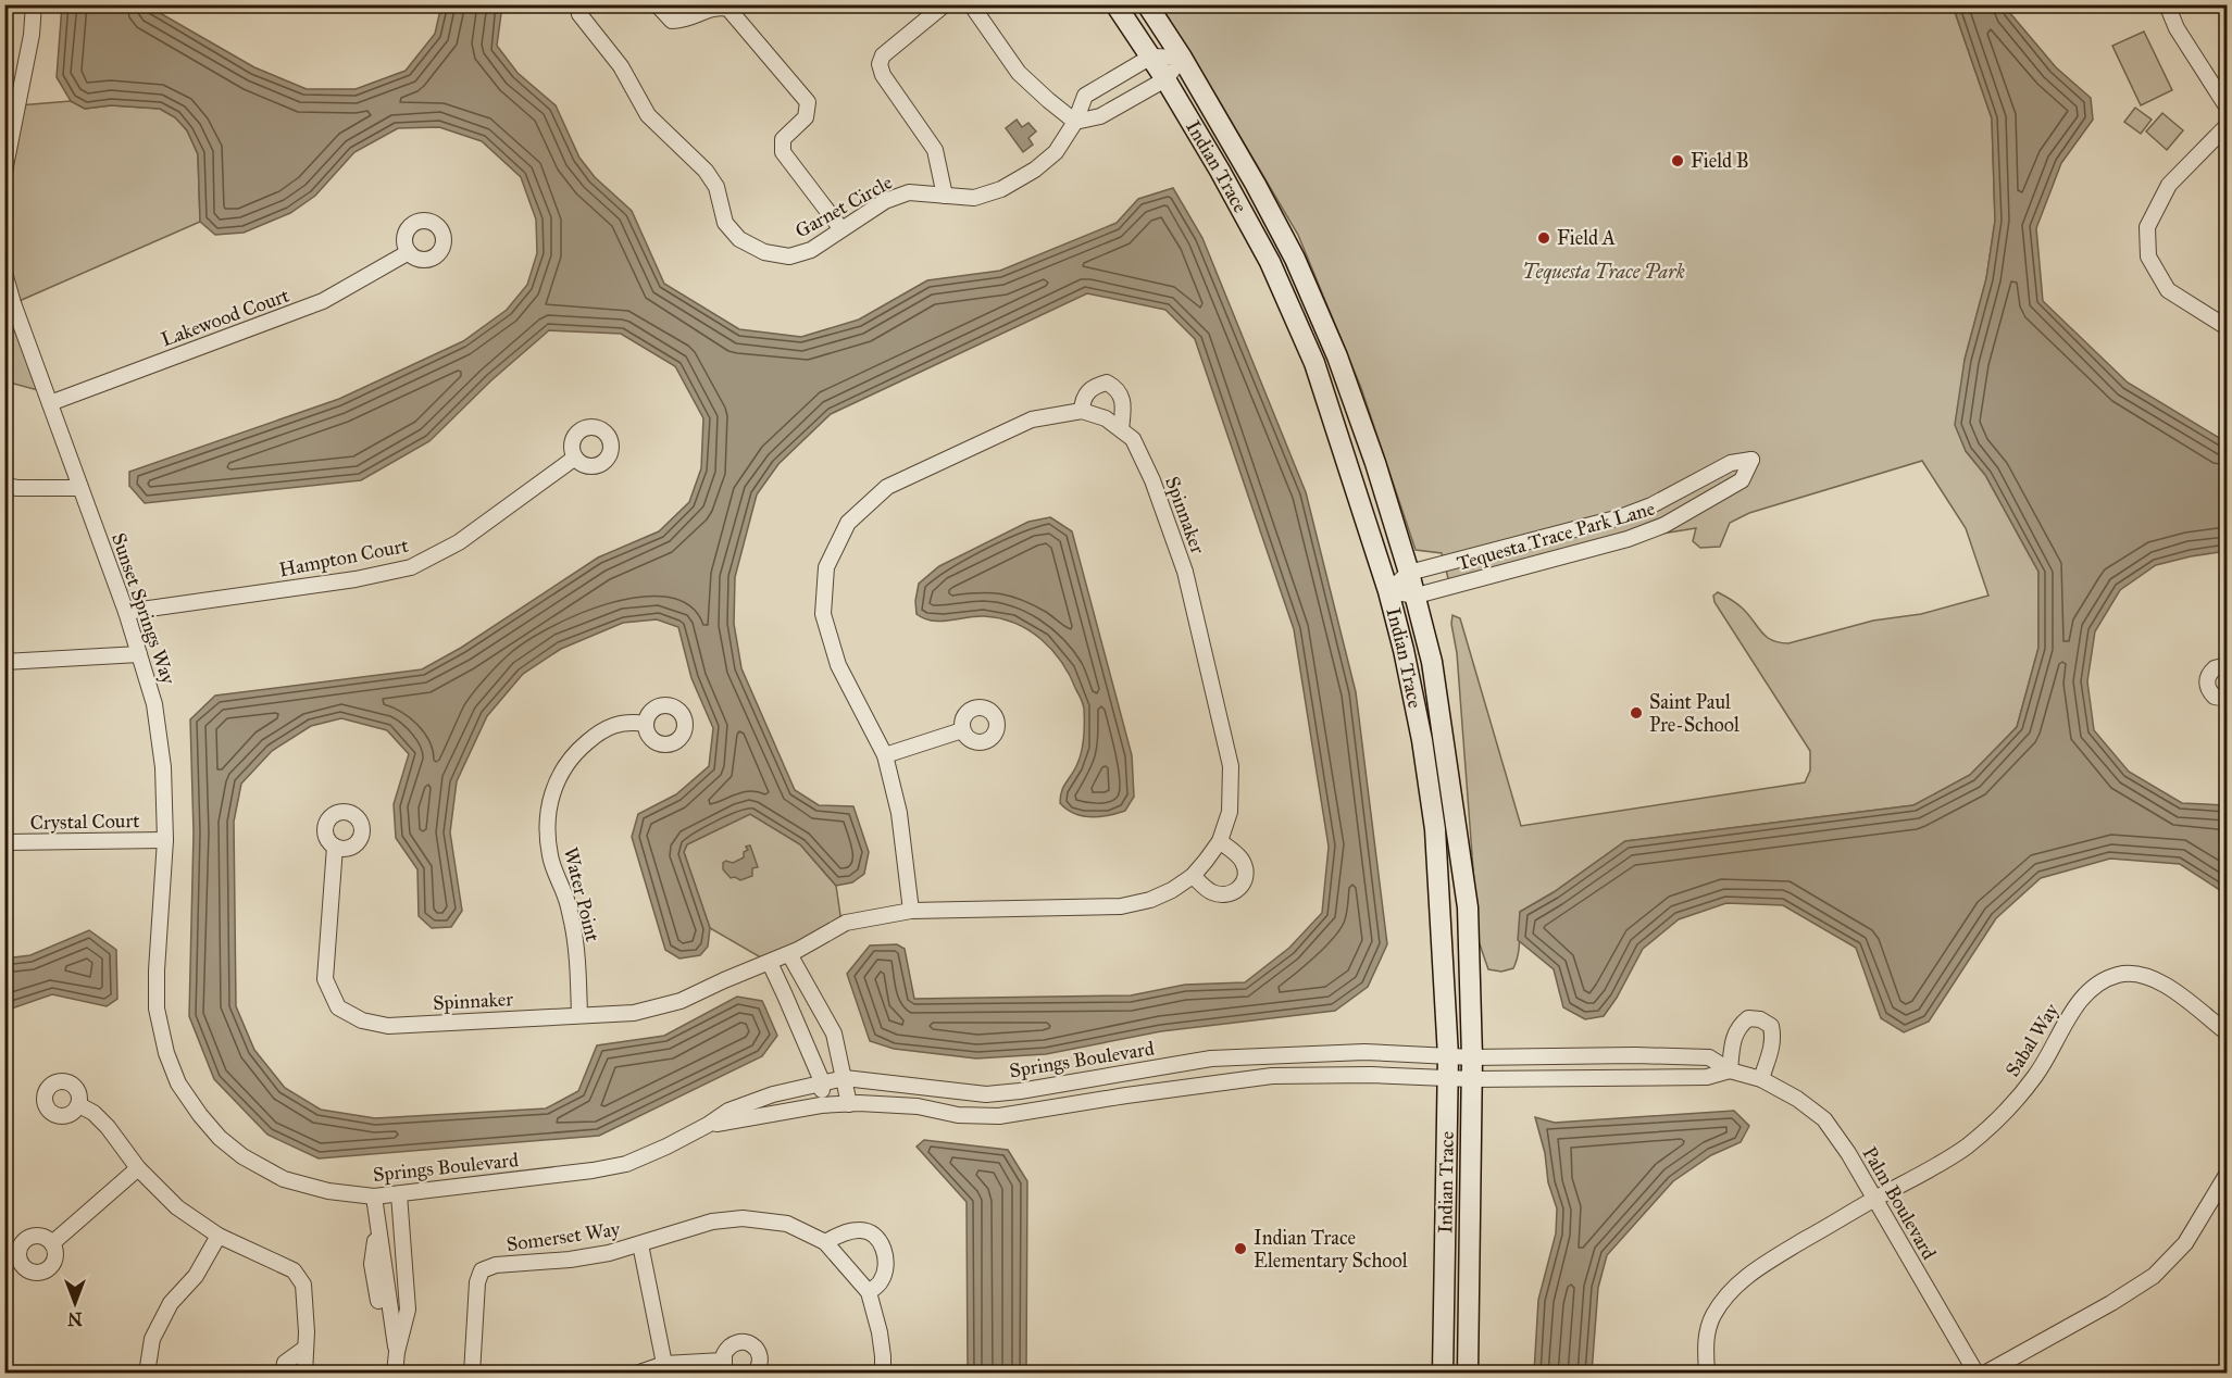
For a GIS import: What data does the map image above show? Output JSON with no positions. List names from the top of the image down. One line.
{"streets":{"main road":["Indian Trace"],"street":["Garnet Circle","Lakewood Court","Spinnaker","Tequesta Trace Park Lane","Hampton Court","Sunset Springs Way","Crystal Court","Water Point","Sabal Way","Springs Boulevard","Palm Boulevard","Somerset Way"]},"crossings":[["Indian Trace","Garnet Circle"],["Indian Trace","Tequesta Trace Park Lane"],["Indian Trace","Springs Boulevard"],["Indian Trace","Palm Boulevard"],["Lakewood Court","Sunset Springs Way"],["Spinnaker","Water Point"],["Hampton Court","Sunset Springs Way"],["Sunset Springs Way","Crystal Court"],["Sunset Springs Way","Springs Boulevard"],["Sabal Way","Palm Boulevard"],["Springs Boulevard","Palm Boulevard"]],"parks":["Tequesta Trace Park"],"places":["Field B","Field A","Saint Paul Pre-School","Indian Trace Elementary School"],"north":"bottom"}
